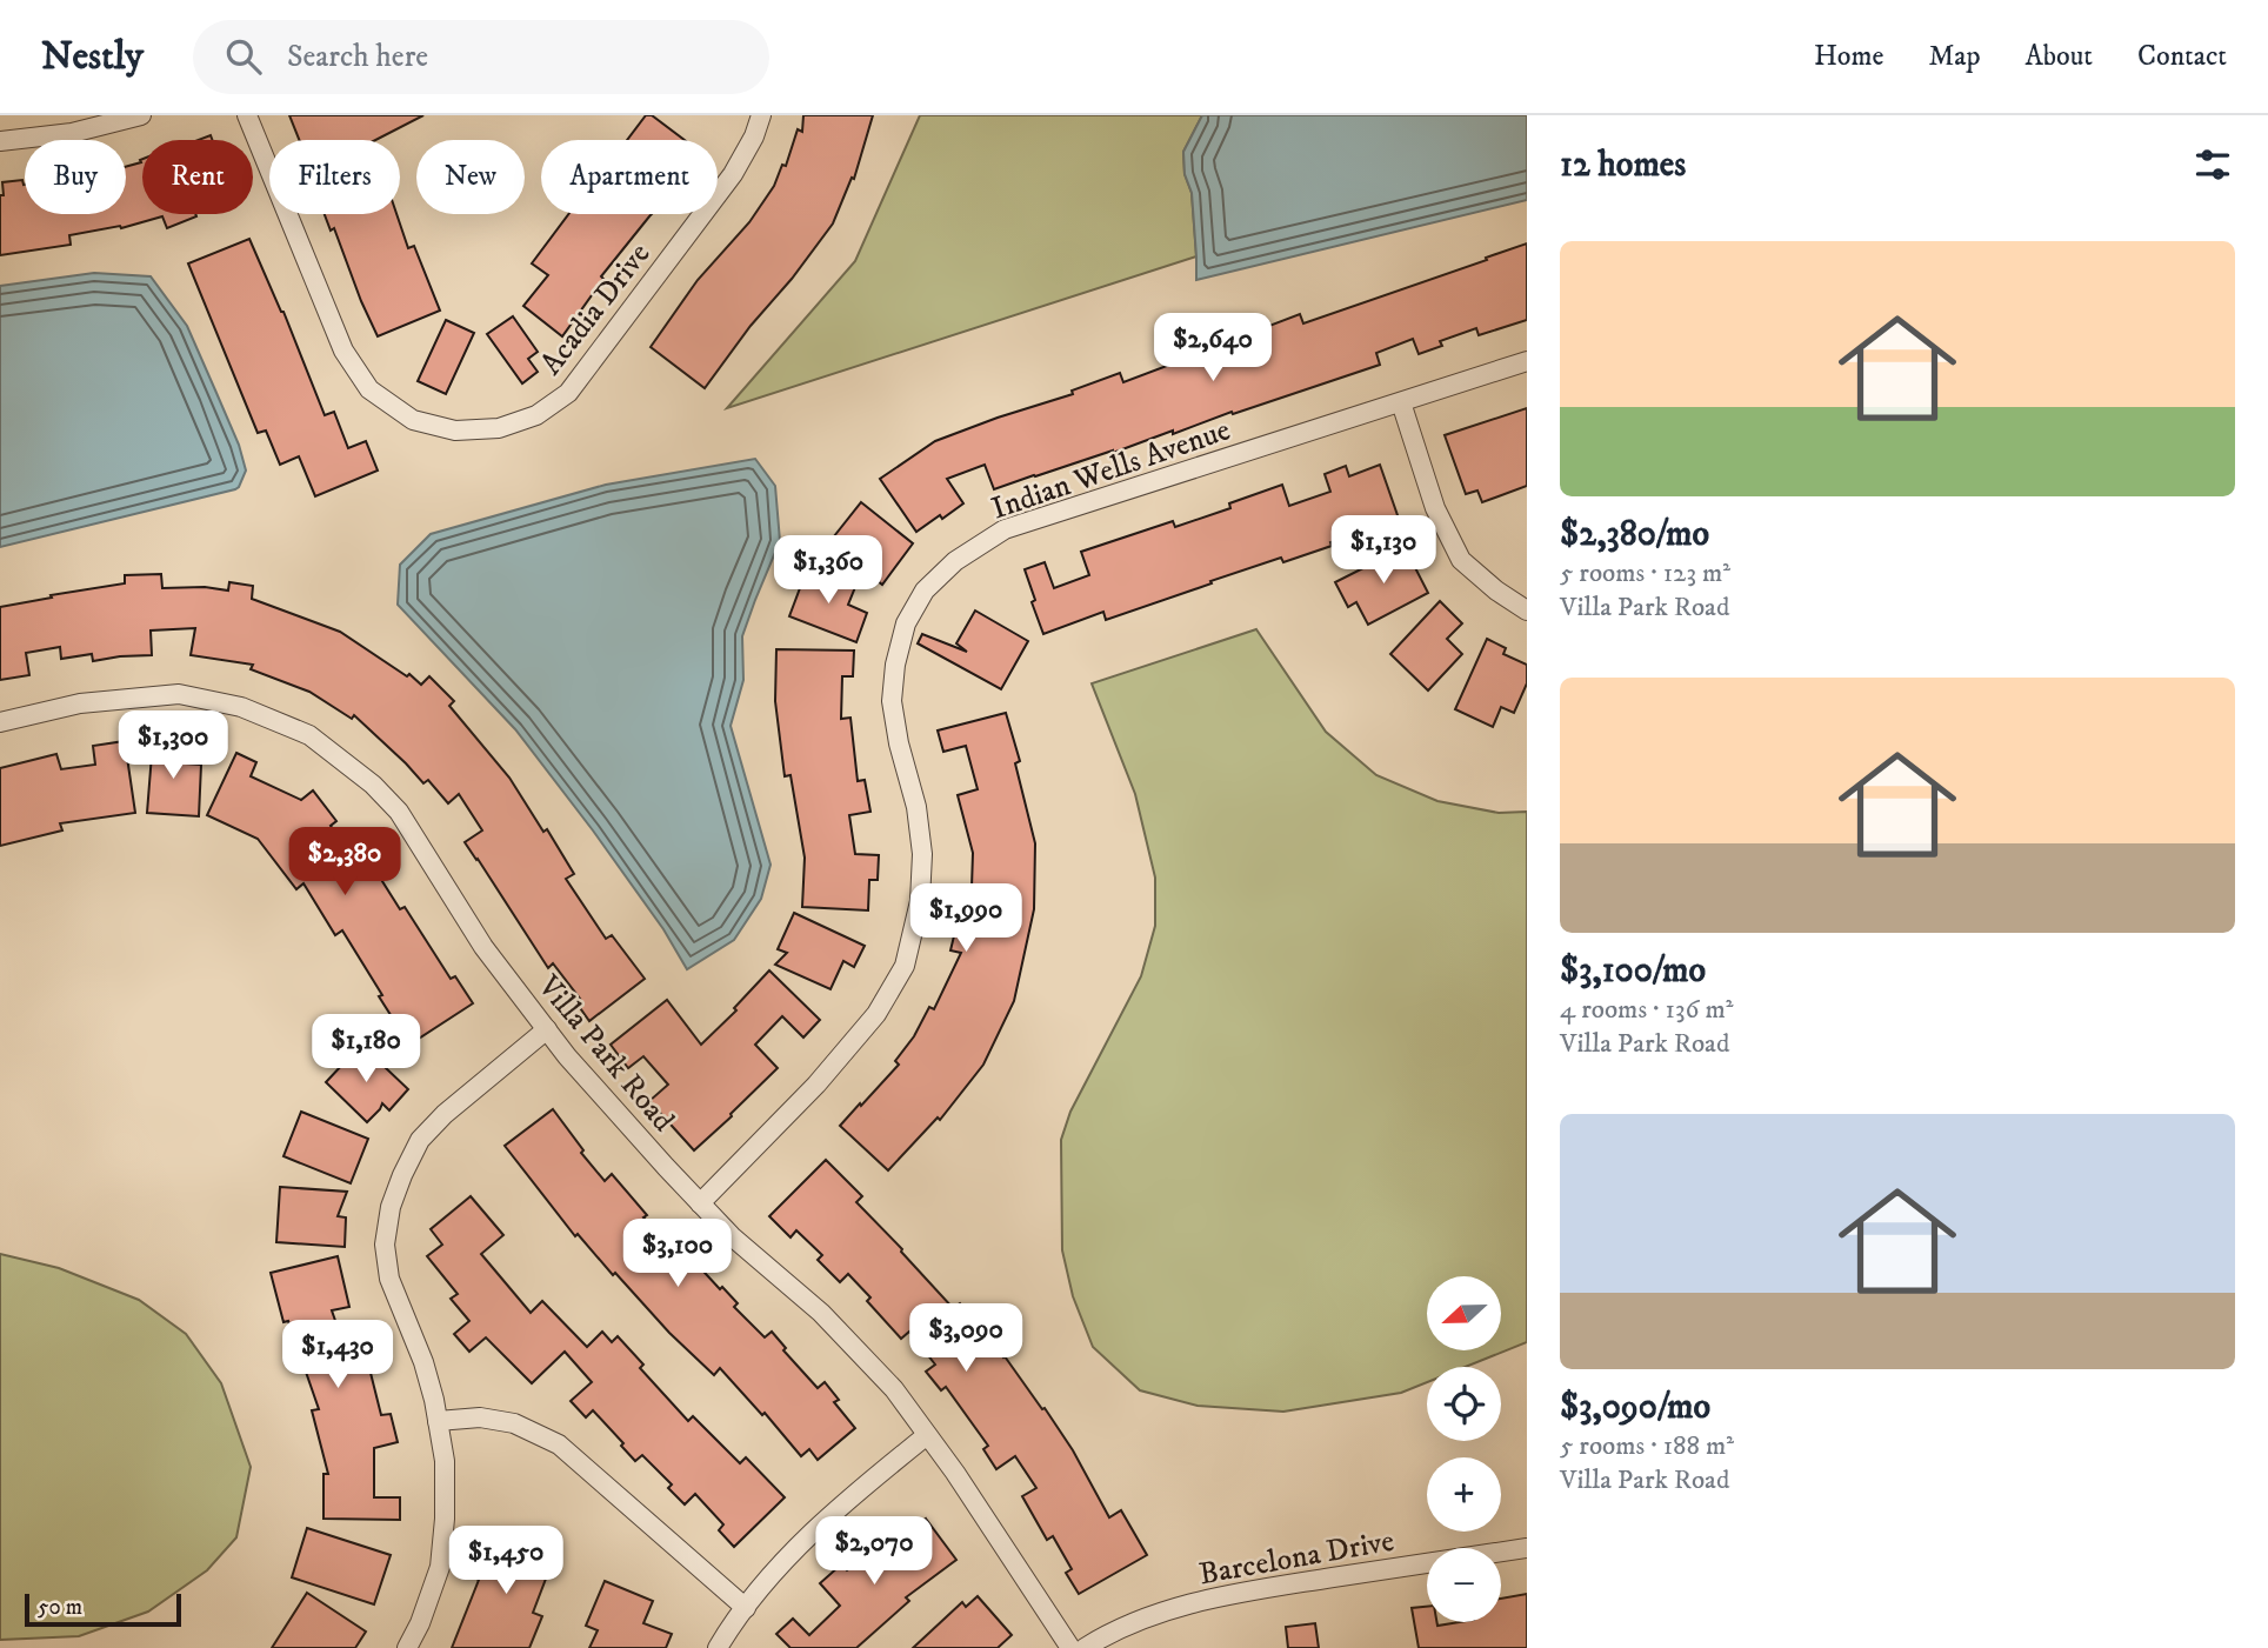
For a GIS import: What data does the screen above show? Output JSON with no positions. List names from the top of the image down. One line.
{"streets":{"street":["Acadia Drive","Indian Wells Avenue","Villa Park Road","Barcelona Drive"]},"crossings":[["Indian Wells Avenue","Villa Park Road"]],"scale_bar":"50 m","north":"left","page":{"header":"Nestly","search":"Search here","nav":["Home","Map","About","Contact"],"heading":"12 homes","chip":["Buy","Rent","Filters","New","Apartment"],"list":[{"name":"$2,380/mo","note":"5 rooms · 123 m² · Villa Park Road"},{"name":"$3,100/mo","note":"4 rooms · 136 m² · Villa Park Road"},{"name":"$3,090/mo","note":"5 rooms · 188 m² · Villa Park Road"}],"price":["$2,640","$1,130","$1,360","$1,300","$2,380","$1,990","$1,180","$3,100","$3,090","$1,430","$2,070","$1,450"],"map_buttons":["+","−"],"scale":"50 m"}}
